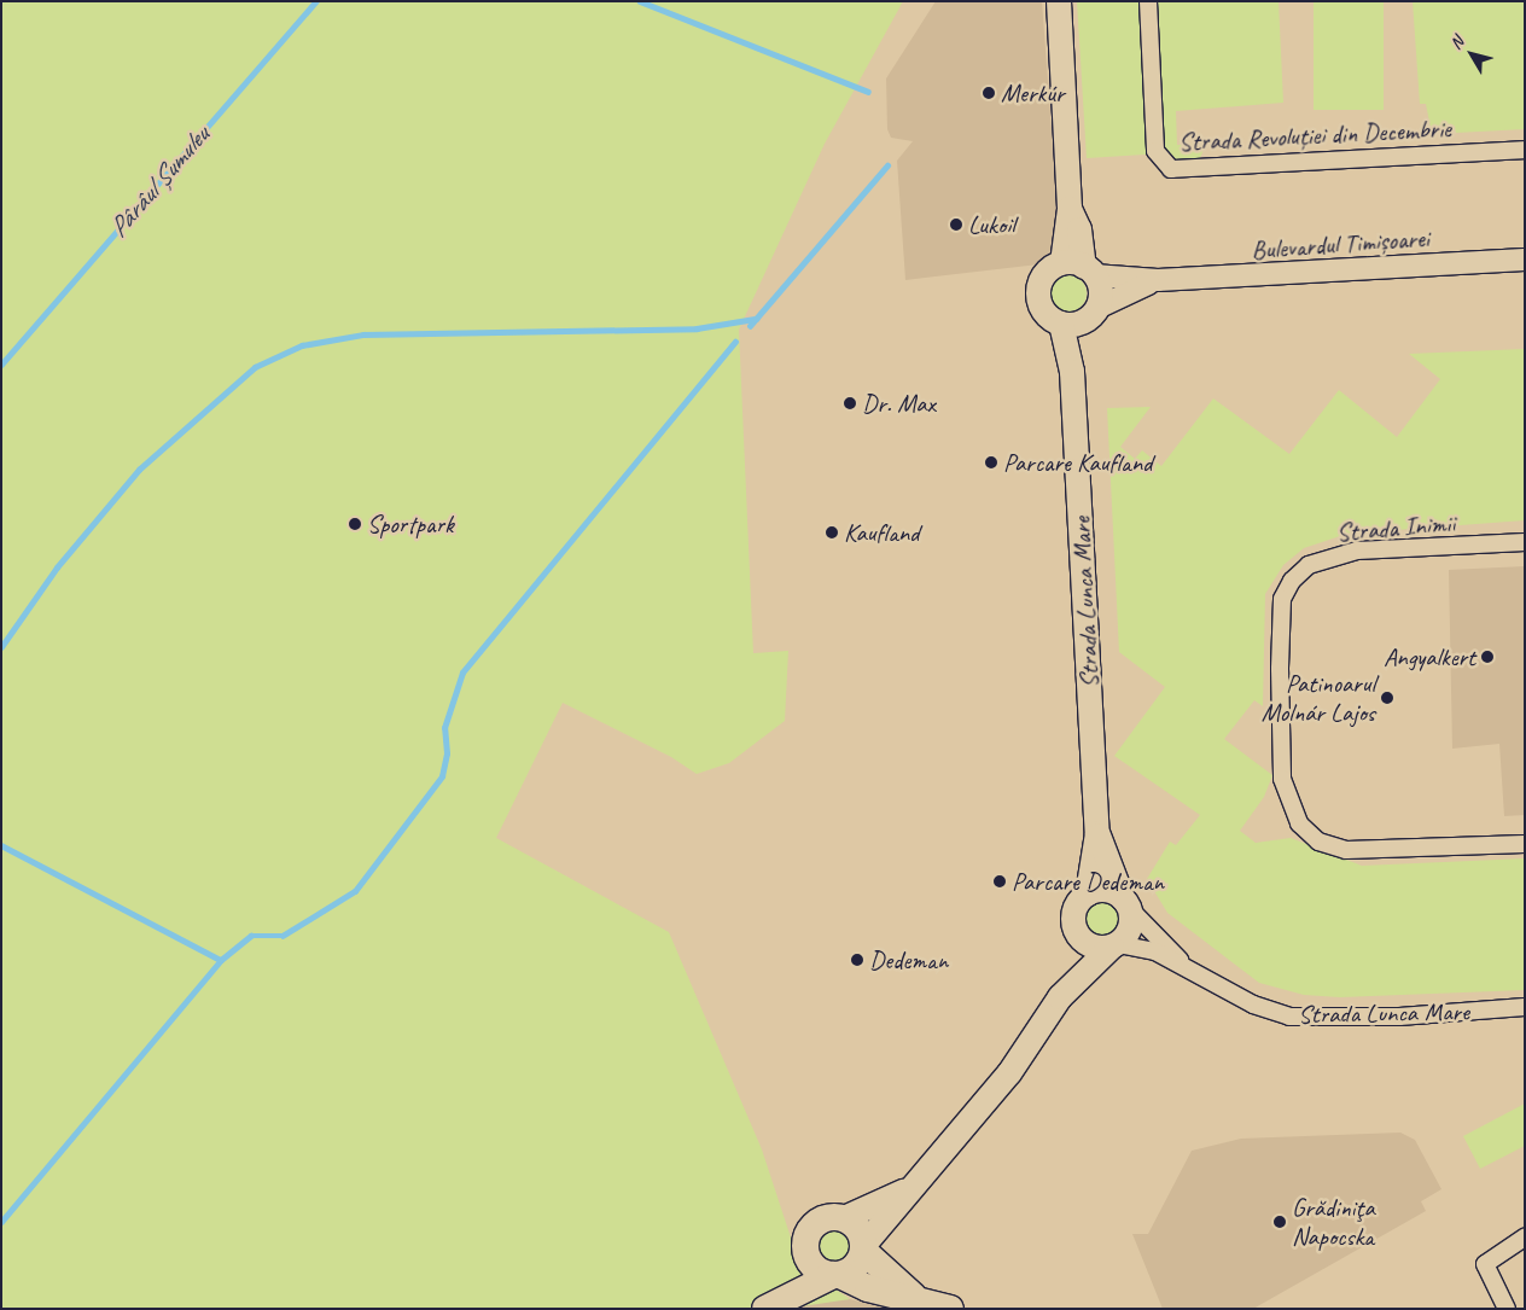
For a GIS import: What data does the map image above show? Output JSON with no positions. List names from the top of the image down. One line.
{"streets":{"main road":["Strada Lunca Mare"],"street":["Strada Revoluției din Decembrie","Bulevardul Timișoarei","Strada Inimii"]},"crossings":[["Bulevardul Timișoarei","Strada Lunca Mare"]],"water":["Pârâul Șumuleu"],"places":["Merkúr","Lukoil","Dr. Max","Parcare Kaufland","Sportpark","Kaufland","Angyalkert","Patinoarul Molnár Lajos","Parcare Dedeman","Dedeman","Grădiniţa Napocska"],"north":"top left"}
